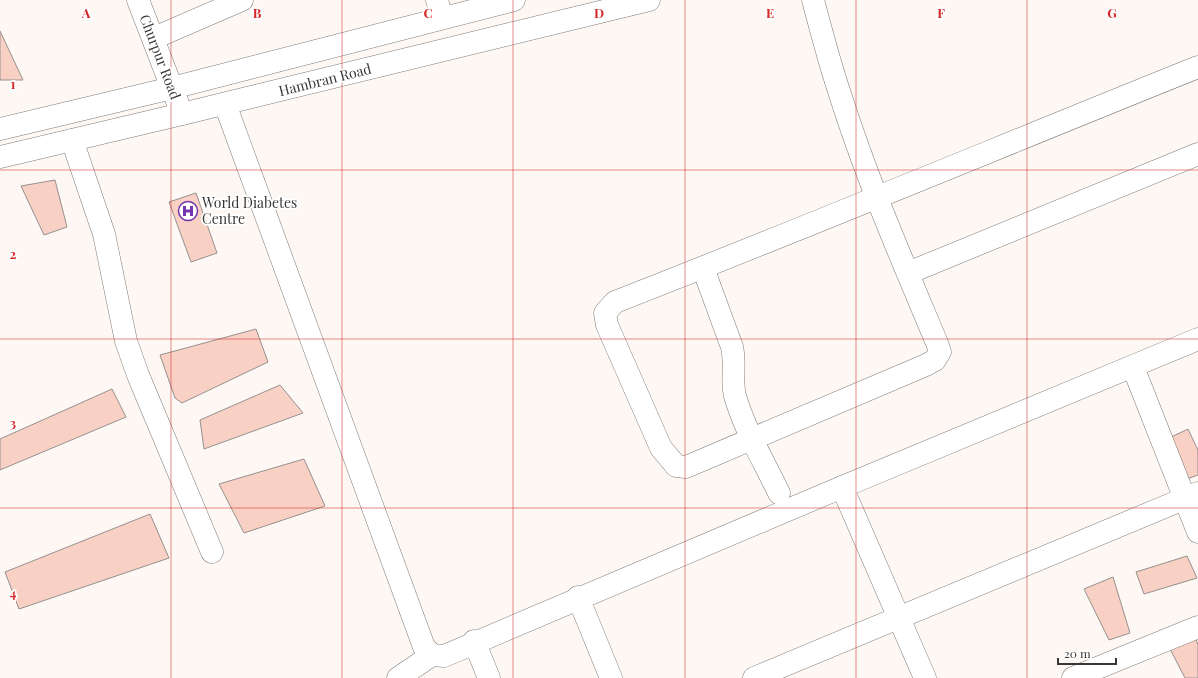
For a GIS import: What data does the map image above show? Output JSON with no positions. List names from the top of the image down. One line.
{"streets":{"street":["Churpur Road","Hambran Road"]},"crossings":[["Churpur Road","Hambran Road"]],"places":{"hospital":["World Diabetes Centre"]},"scale_bar":"20 m","grid":{"columns":["A","B","C","D","E","F","G"],"rows":["1","2","3","4"]}}
